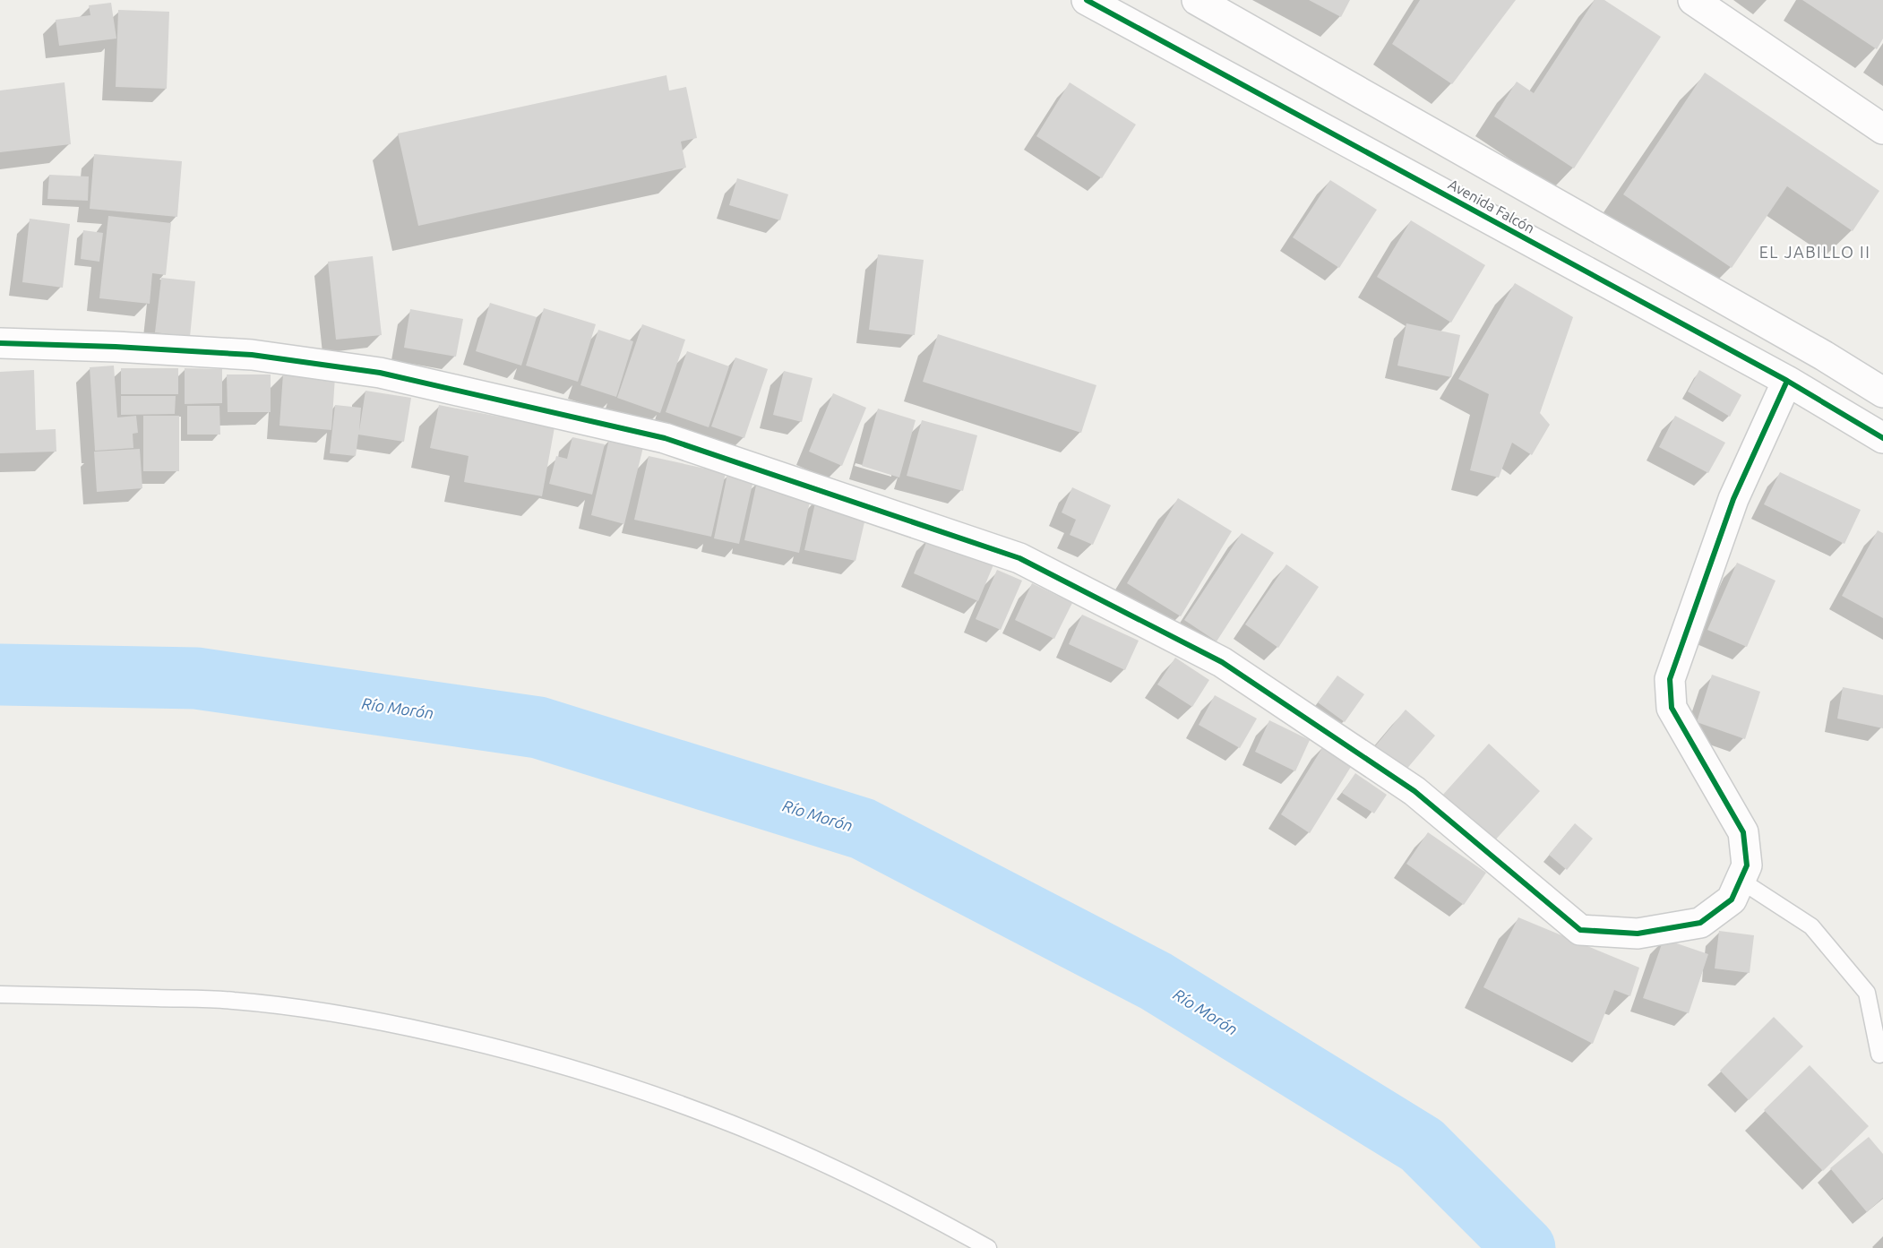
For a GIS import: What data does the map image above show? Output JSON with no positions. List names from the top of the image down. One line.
{"streets":{"street":["Avenida Falcón"]},"districts":["EL JABILLO II"],"water":["Río Morón"]}
